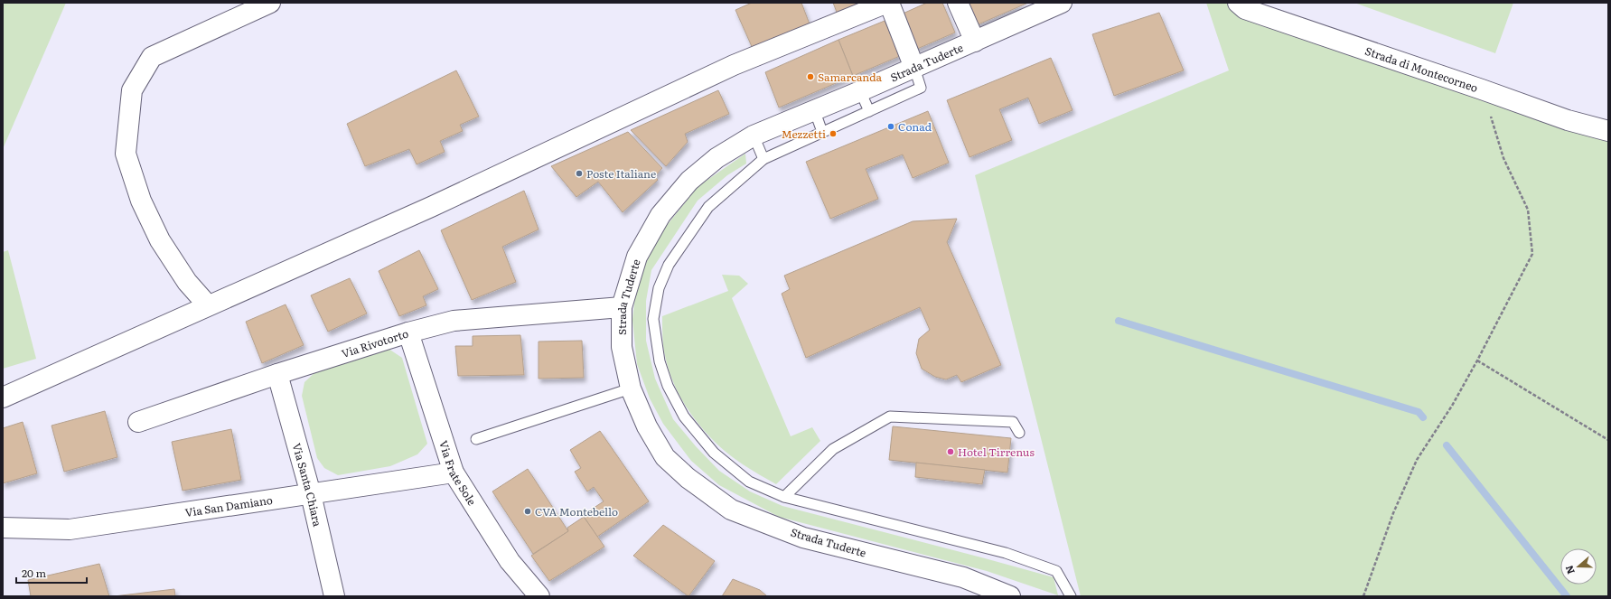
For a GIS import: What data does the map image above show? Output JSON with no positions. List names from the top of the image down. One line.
{"streets":{"street":["Strada Tuderte","Strada di Montecorneo","Via Rivotorto","Via Frate Sole","Via Santa Chiara","Via San Damiano"]},"crossings":[["Strada Tuderte","Via Rivotorto"],["Via Rivotorto","Via Frate Sole"],["Via Rivotorto","Via Santa Chiara"],["Via Frate Sole","Via San Damiano"],["Via Santa Chiara","Via San Damiano"]],"places":["Samarcanda","Conad","Mezzetti","Poste Italiane","Hotel Tirrenus","CVA Montebello"],"scale_bar":"20 m","north":"left"}
